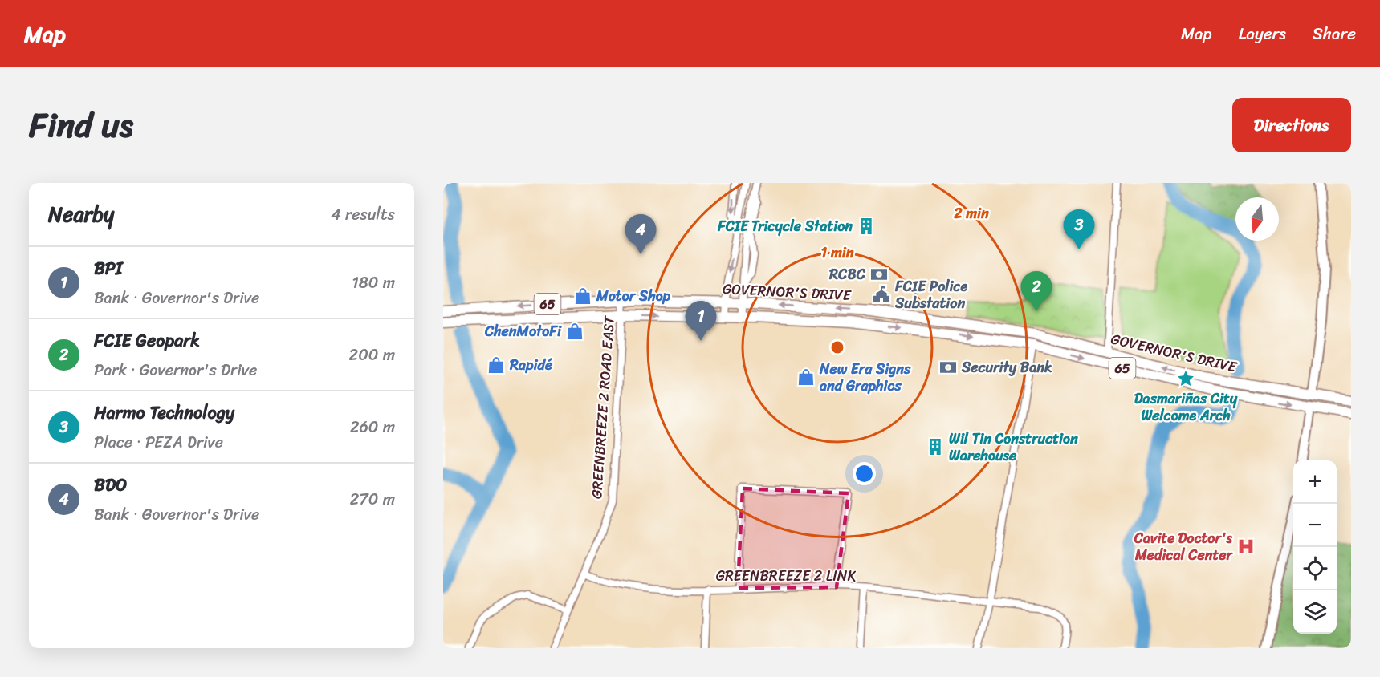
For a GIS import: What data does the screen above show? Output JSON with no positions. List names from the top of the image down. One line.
{"streets":{"main road":["GOVERNOR'S DRIVE","65"],"street":["GREENBREEZE 2 ROAD EAST","GREENBREEZE 2 LINK"]},"crossings":[["GOVERNOR'S DRIVE","GREENBREEZE 2 ROAD EAST"],["GREENBREEZE 2 ROAD EAST","GREENBREEZE 2 LINK"]],"places":{"building":["FCIE Tricycle Station","Wil Tin Construction Warehouse"],"bank":["RCBC","Security Bank"],"public building":["FCIE Police Substation"],"shop":["Motor Shop","ChenMotoFi","Rapidé","New Era Signs and Graphics"],"place":["Dasmariñas City Welcome Arch"],"hospital":["Cavite Doctor's Medical Center"]},"north":"bottom","page":{"header":"Map","nav":["Map","Layers","Share"],"title":"Find us","buttons":"Directions","heading":["Nearby","4 results"],"pins":["3","4","2","1"],"list":[{"mark":"1","name":"BPI","note":"Bank · Governor's Drive","value":"180 m"},{"mark":"2","name":"FCIE Geopark","note":"Park · Governor's Drive","value":"200 m"},{"mark":"3","name":"Harmo Technology","note":"Place · PEZA Drive","value":"260 m"},{"mark":"4","name":"BDO","note":"Bank · Governor's Drive","value":"270 m"}],"map_buttons":["+","−"]},"rings":["2 min","1 min"]}
